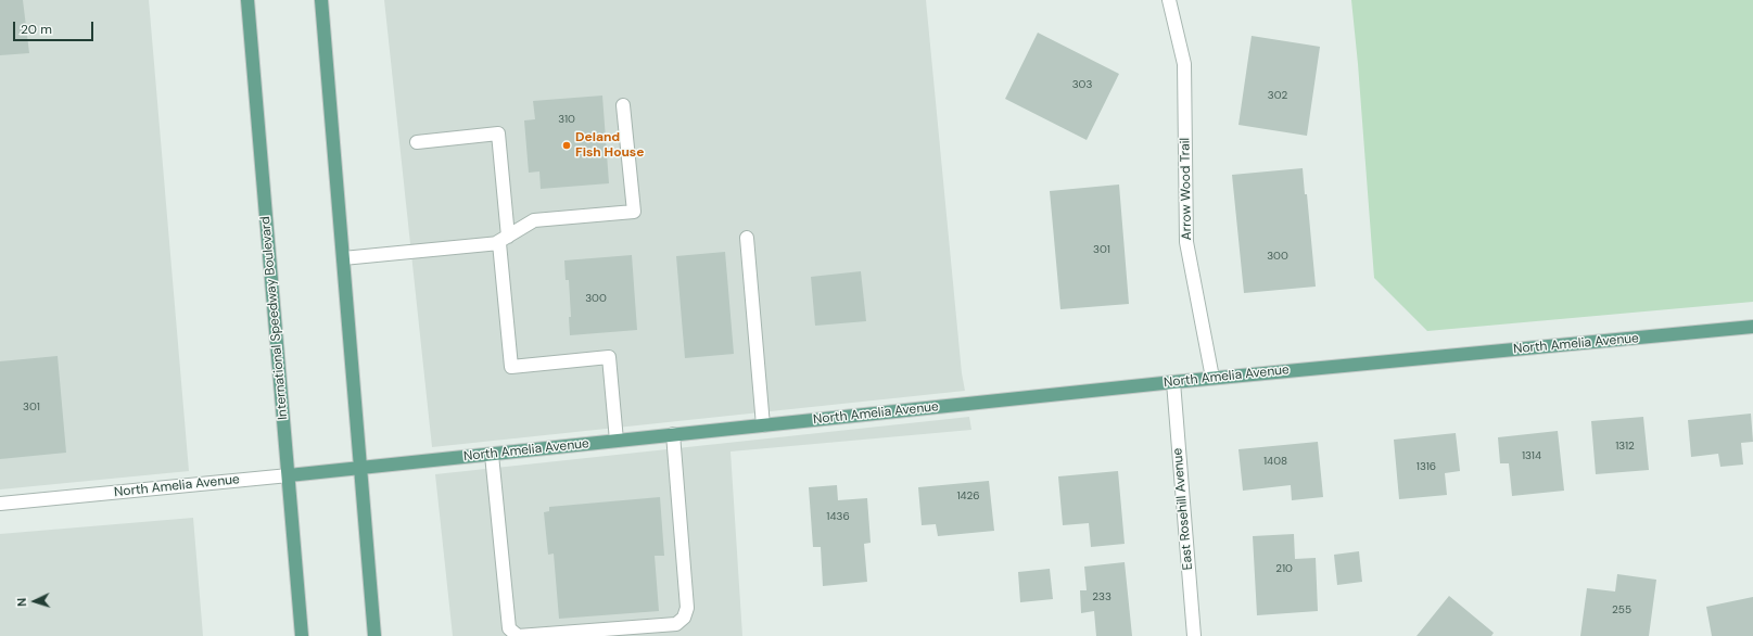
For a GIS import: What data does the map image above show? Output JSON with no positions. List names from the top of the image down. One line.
{"streets":{"main road":["International Speedway Boulevard","North Amelia Avenue"],"street":["Arrow Wood Trail","East Rosehill Avenue"]},"crossings":[["Arrow Wood Trail","North Amelia Avenue"],["International Speedway Boulevard","North Amelia Avenue"],["North Amelia Avenue","East Rosehill Avenue"]],"places":["Deland Fish House"],"house_numbers":["303","302","310","301","300","300","301","1312","1314","1408","1316","1426","1436","210","233","255"],"scale_bar":"20 m","north":"left"}
